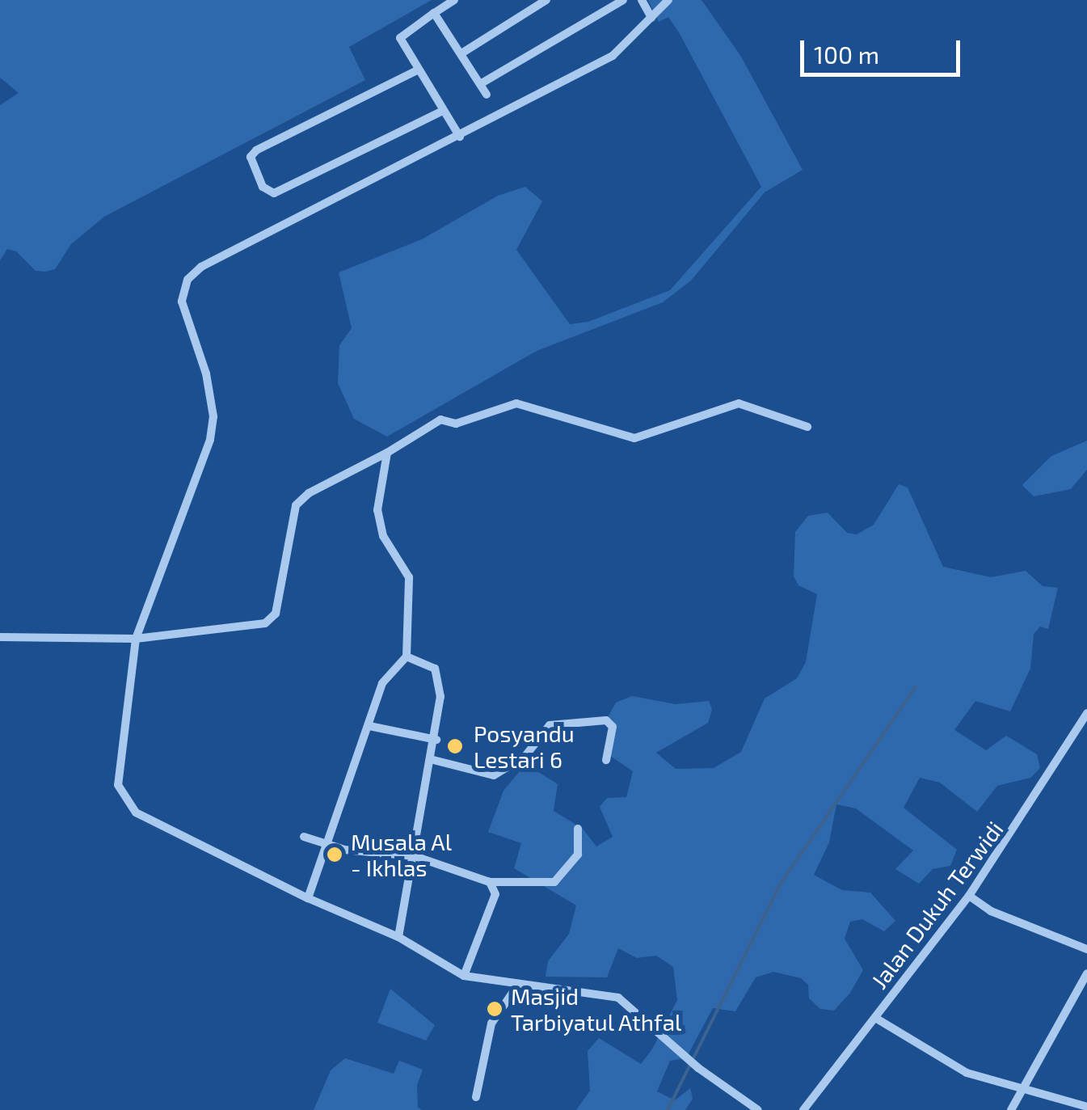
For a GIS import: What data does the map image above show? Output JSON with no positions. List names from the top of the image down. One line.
{"streets":{"street":["Jalan Dukuh Terwidi"]},"places":["Posyandu Lestari 6","Musala Al - Ikhlas","Masjid Tarbiyatul Athfal"],"scale_bar":"100 m"}
